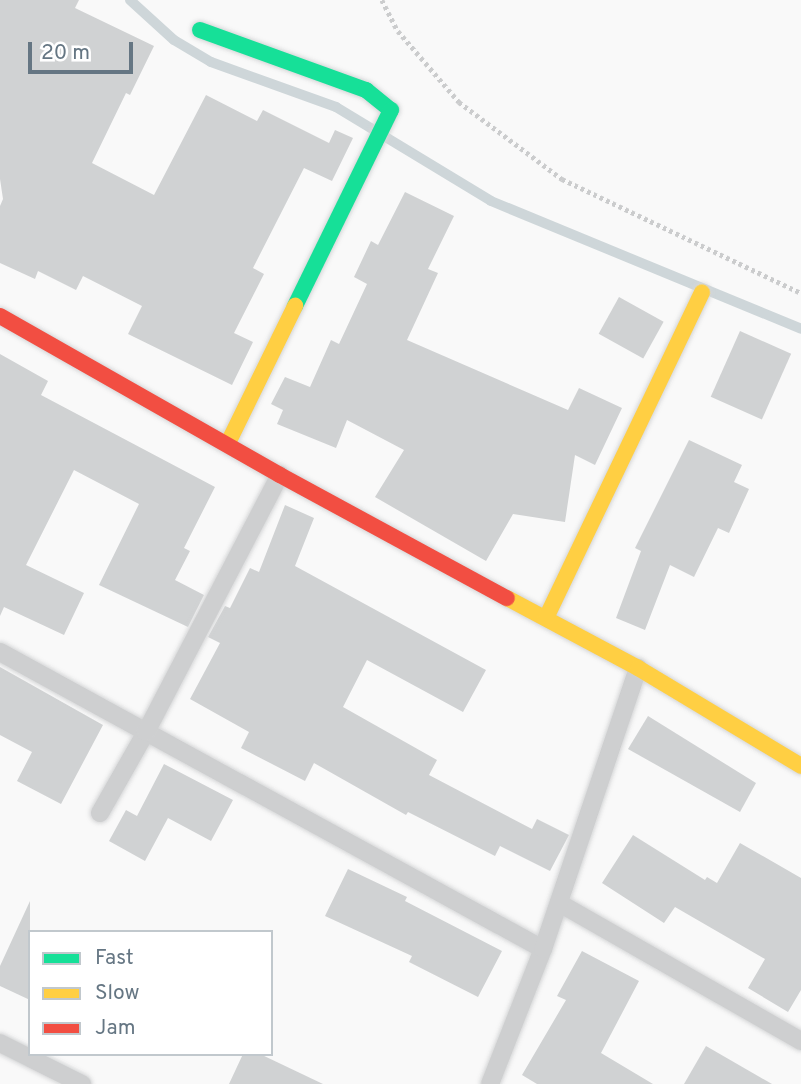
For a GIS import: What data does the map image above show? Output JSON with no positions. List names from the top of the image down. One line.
{"legend":["Fast","Slow","Jam"],"scale_bar":"20 m"}
